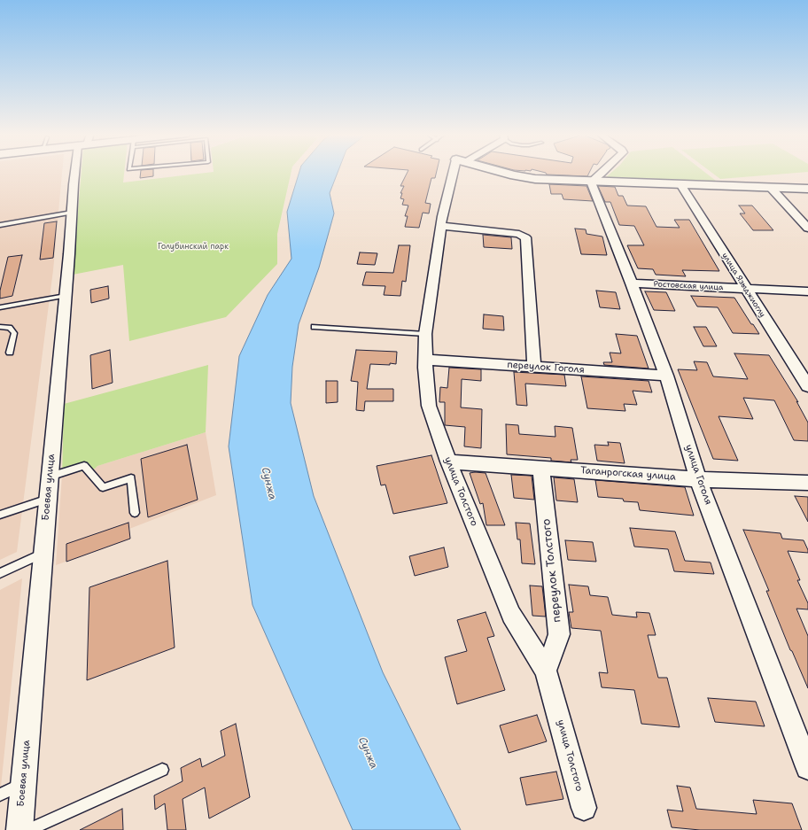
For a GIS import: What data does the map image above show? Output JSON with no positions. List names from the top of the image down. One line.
{"streets":{"street":["улица Языджиоглу","Ростовская улица","переулок Гоголя","Таганрогская улица","улица Гоголя","Боевая улица","улица Толстого","переулок Толстого"]},"crossings":[["улица Языджиоглу","Ростовская улица"],["Ростовская улица","улица Гоголя"],["переулок Гоголя","улица Гоголя"],["переулок Гоголя","улица Толстого"],["Таганрогская улица","улица Гоголя"],["Таганрогская улица","улица Толстого"],["Таганрогская улица","переулок Толстого"],["улица Толстого","переулок Толстого"]],"water":["Сунжа"],"parks":["Голубинский парк"]}
